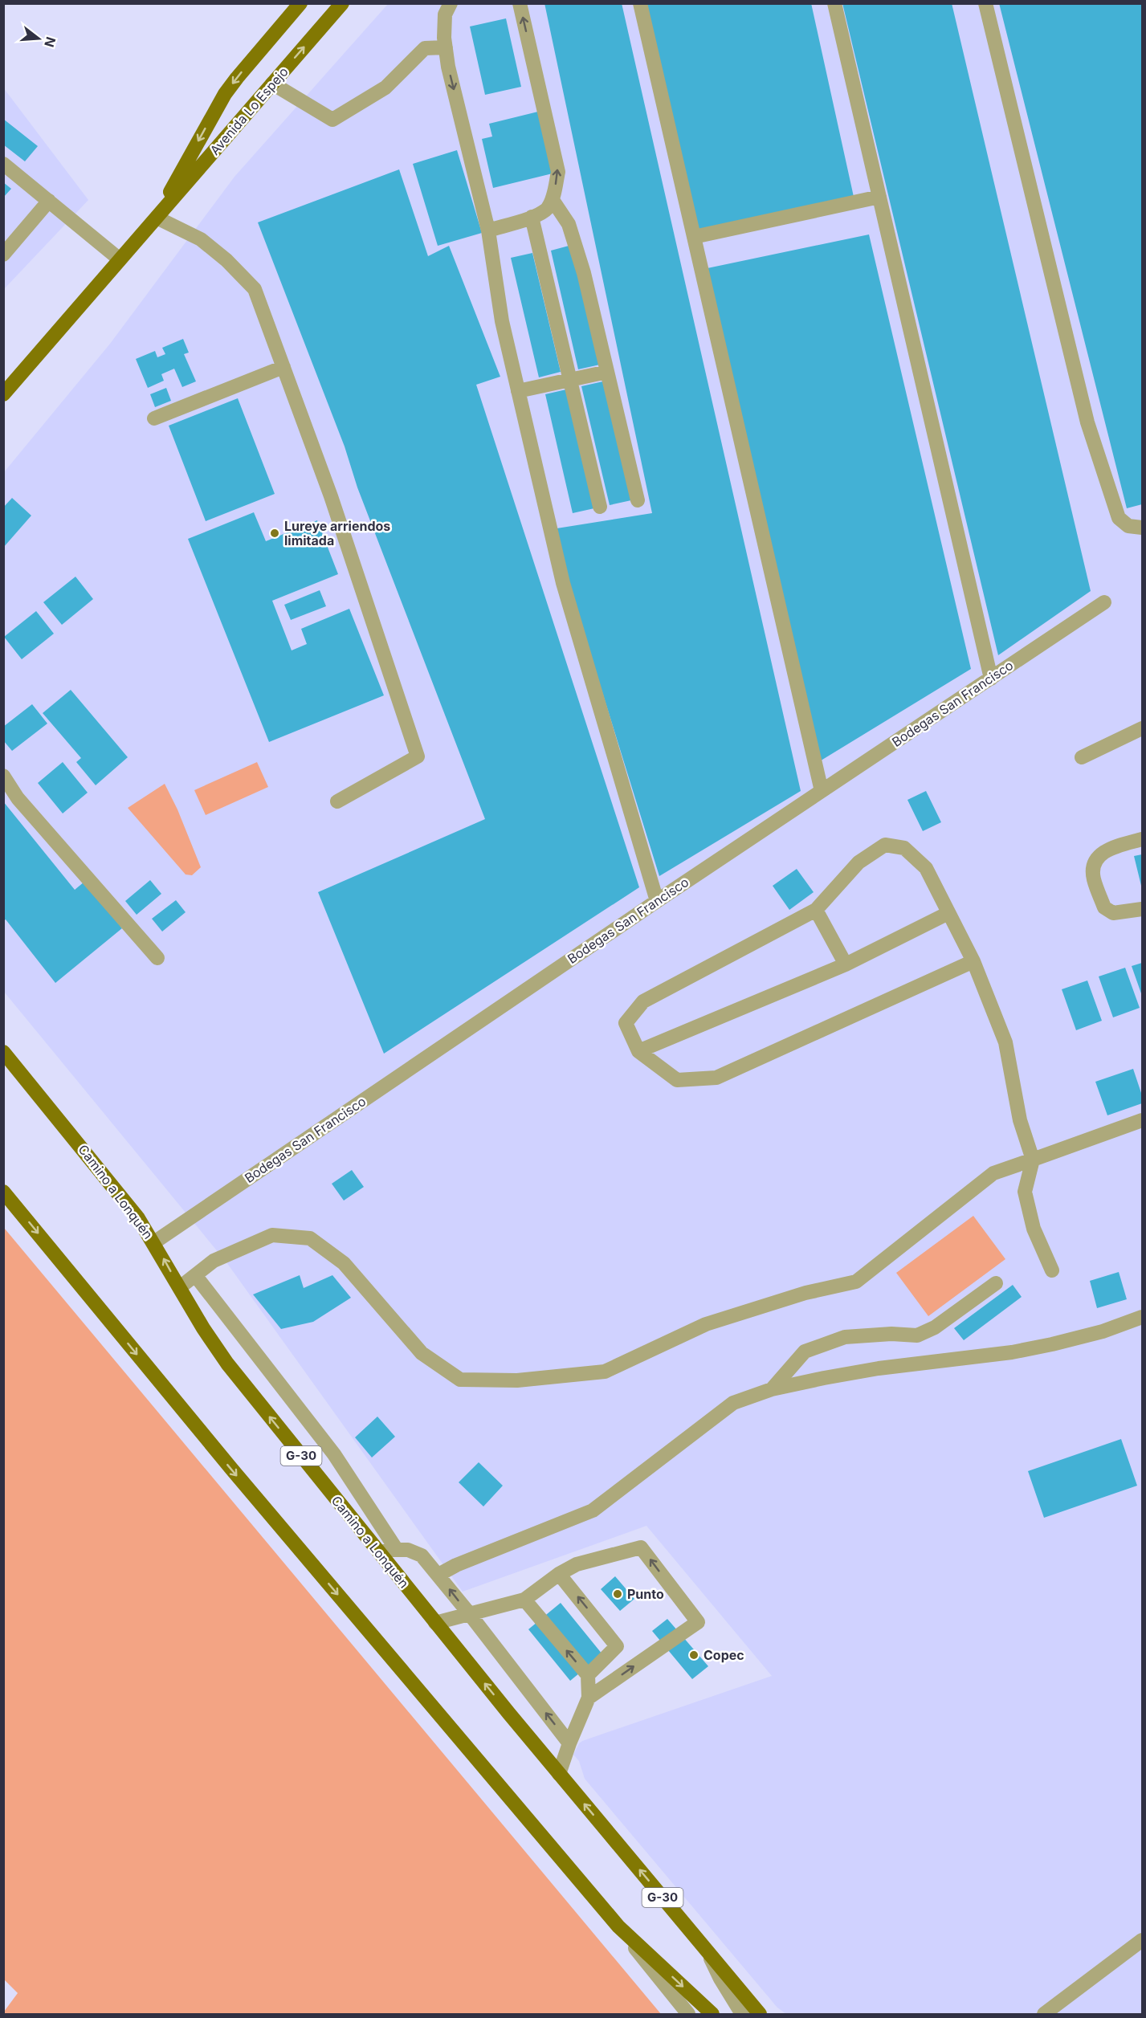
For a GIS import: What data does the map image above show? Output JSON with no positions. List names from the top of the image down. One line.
{"streets":{"main road":["Avenida Lo Espejo","Camino a Lonquén","G-30"],"street":["Bodegas San Francisco"]},"crossings":[["Bodegas San Francisco","Camino a Lonquén"]],"places":["Lureye arriendos limitada","Punto","Copec"],"north":"right"}
